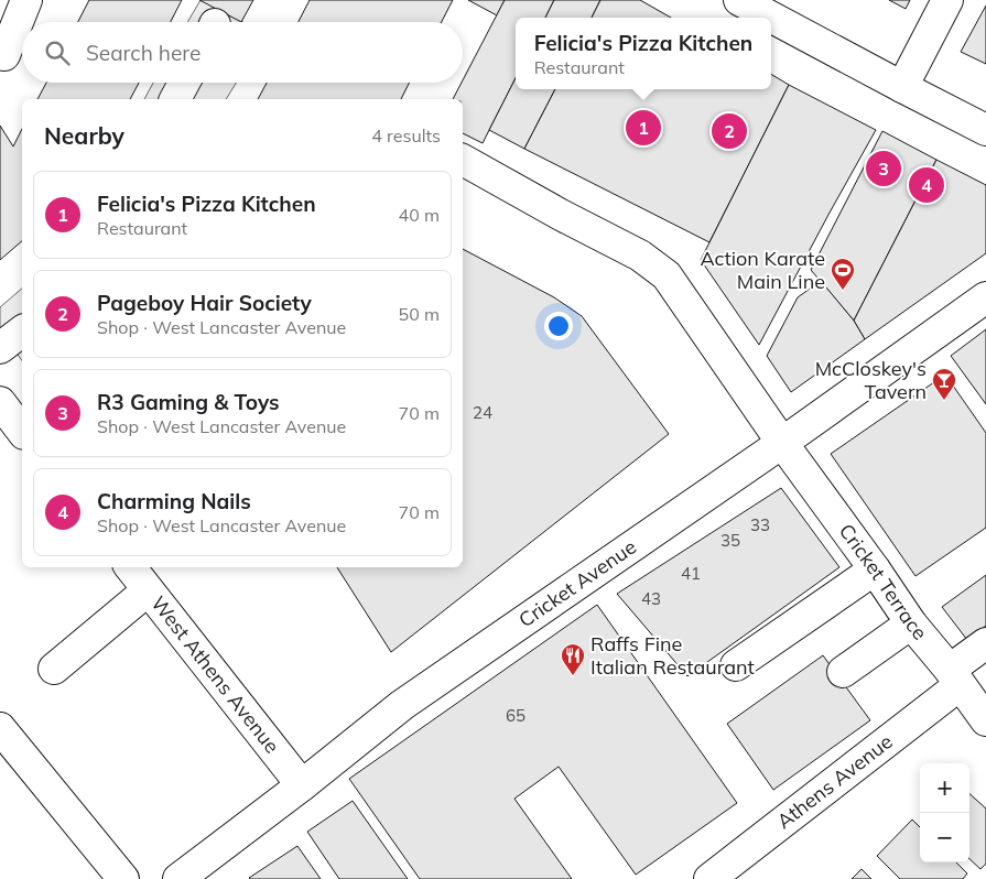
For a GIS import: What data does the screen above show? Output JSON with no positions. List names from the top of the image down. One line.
{"streets":{"main road":["Cricket Terrace","Cricket Avenue","West Athens Avenue","Athens Avenue"]},"crossings":[["Cricket Terrace","Cricket Avenue"],["Cricket Terrace","Athens Avenue"],["Cricket Avenue","West Athens Avenue"]],"places":{"sports":["Action Karate Main Line"],"bar":["McCloskey's Tavern"],"restaurant":["Raffs Fine Italian Restaurant"]},"house_numbers":["24","33","35","41","43","65"],"page":{"popup":["Felicia's Pizza Kitchen","Restaurant"],"search":"Search here","heading":["Nearby","4 results"],"pins":["1","2","3","4"],"list":[{"mark":"1","name":"Felicia's Pizza Kitchen","note":"Restaurant","value":"40 m"},{"mark":"2","name":"Pageboy Hair Society","note":"Shop · West Lancaster Avenue","value":"50 m"},{"mark":"3","name":"R3 Gaming & Toys","note":"Shop · West Lancaster Avenue","value":"70 m"},{"mark":"4","name":"Charming Nails","note":"Shop · West Lancaster Avenue","value":"70 m"}],"map_buttons":["+","−"]}}
